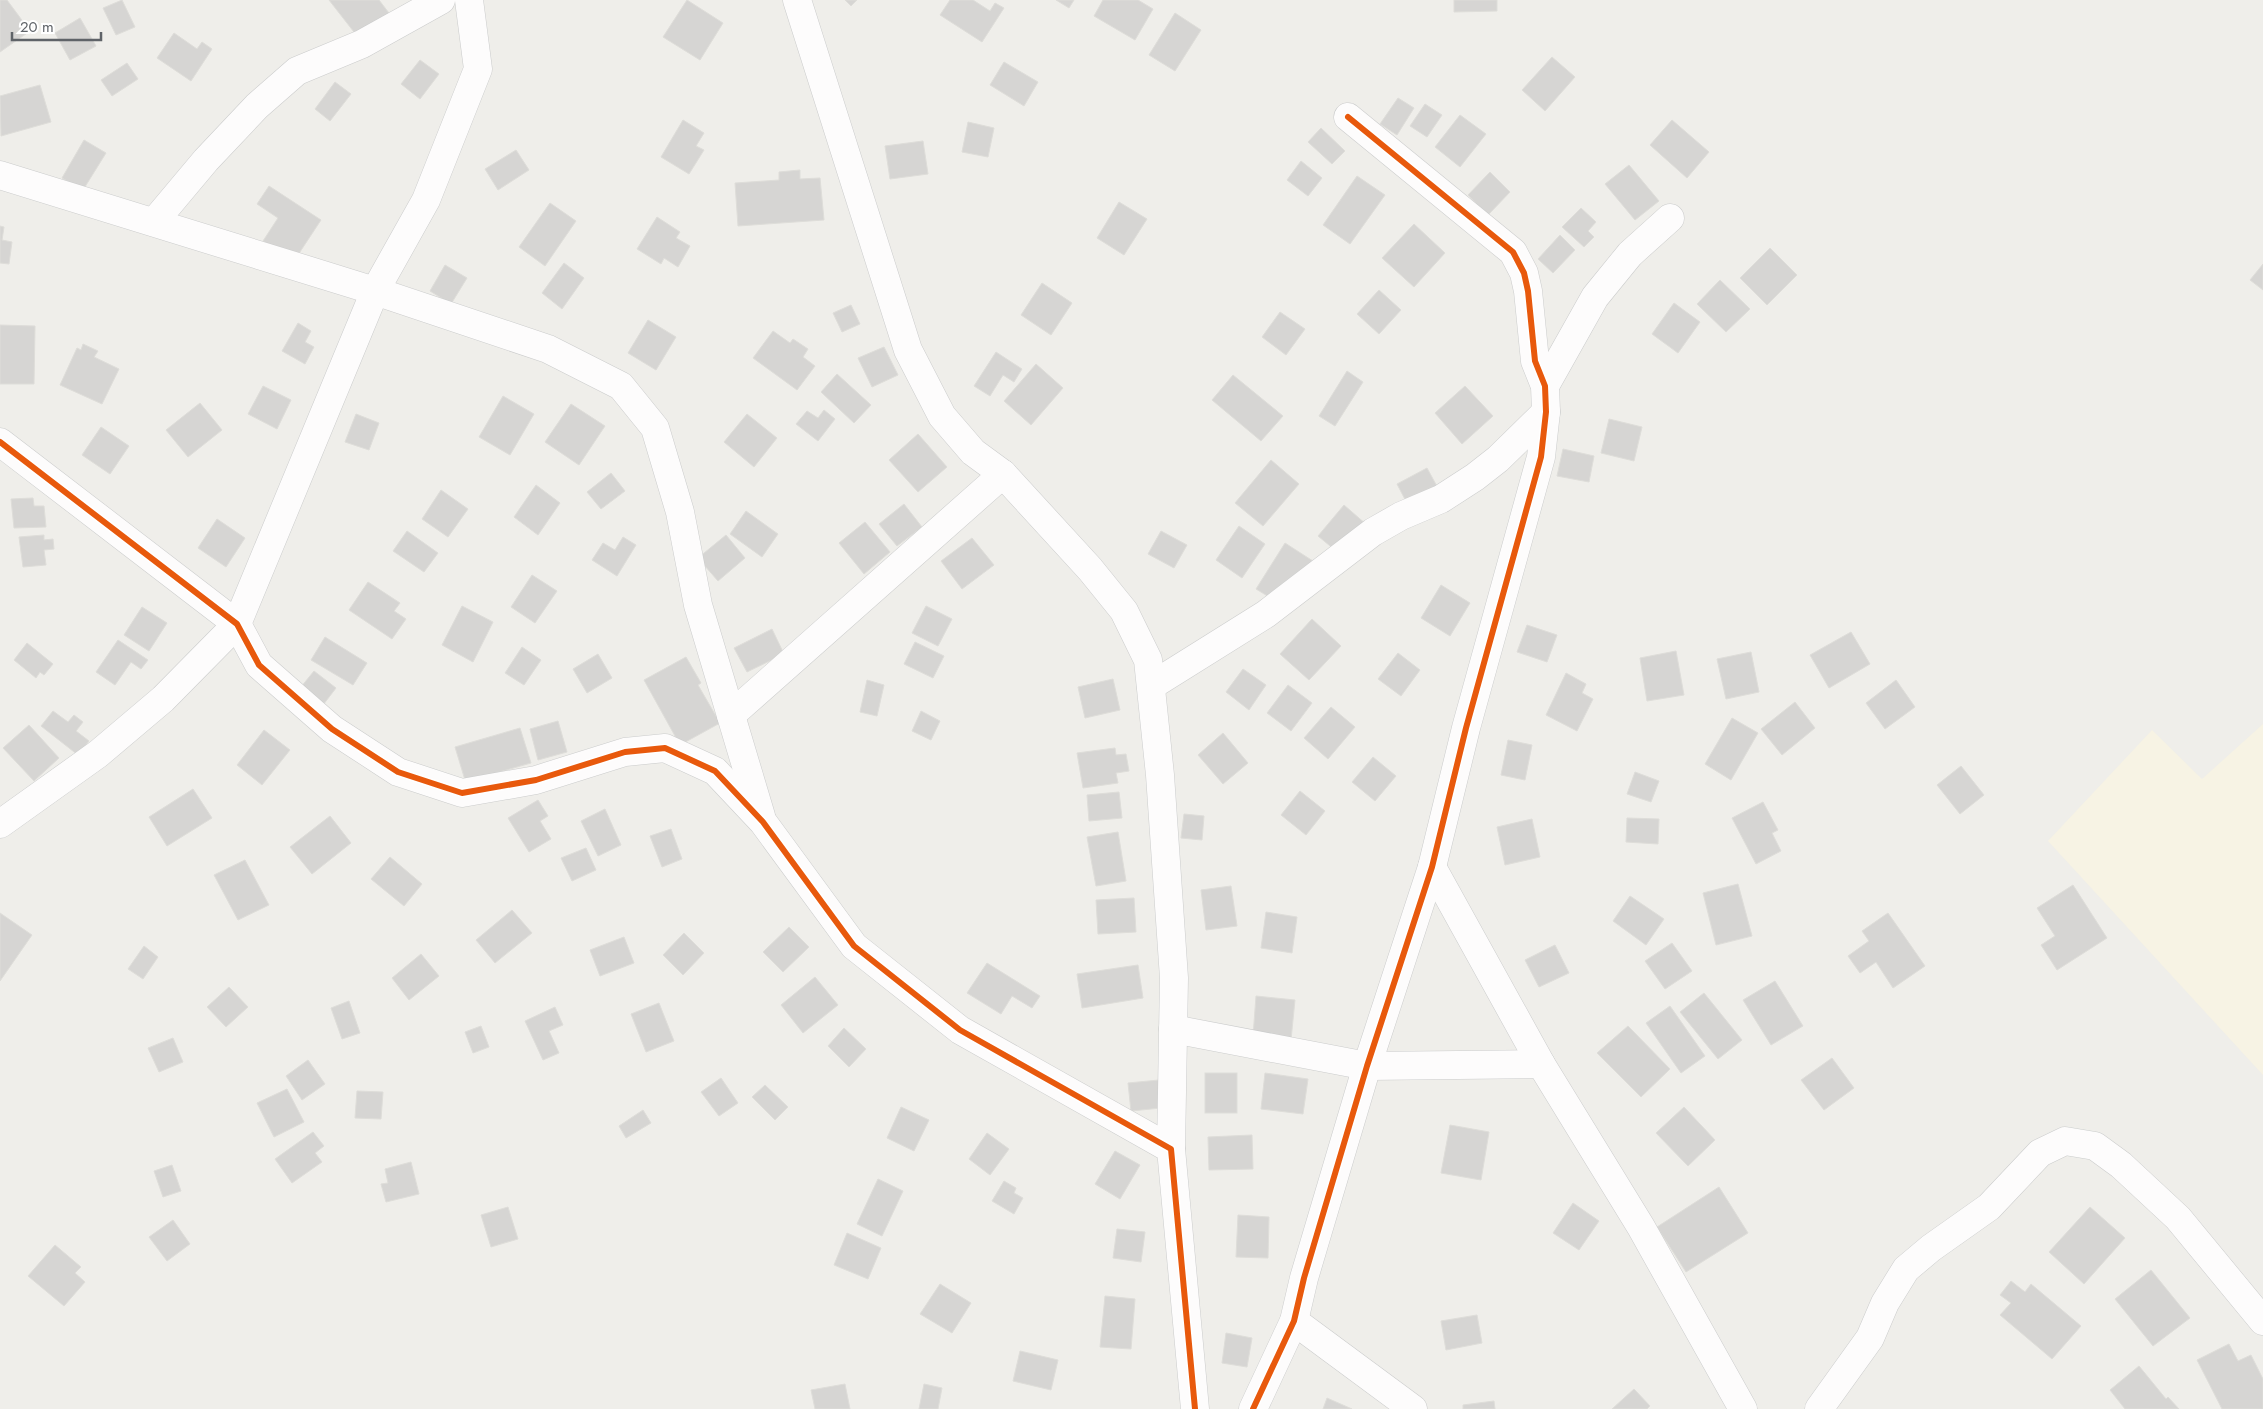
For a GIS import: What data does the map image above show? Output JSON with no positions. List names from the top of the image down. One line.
{"scale_bar":"20 m"}
